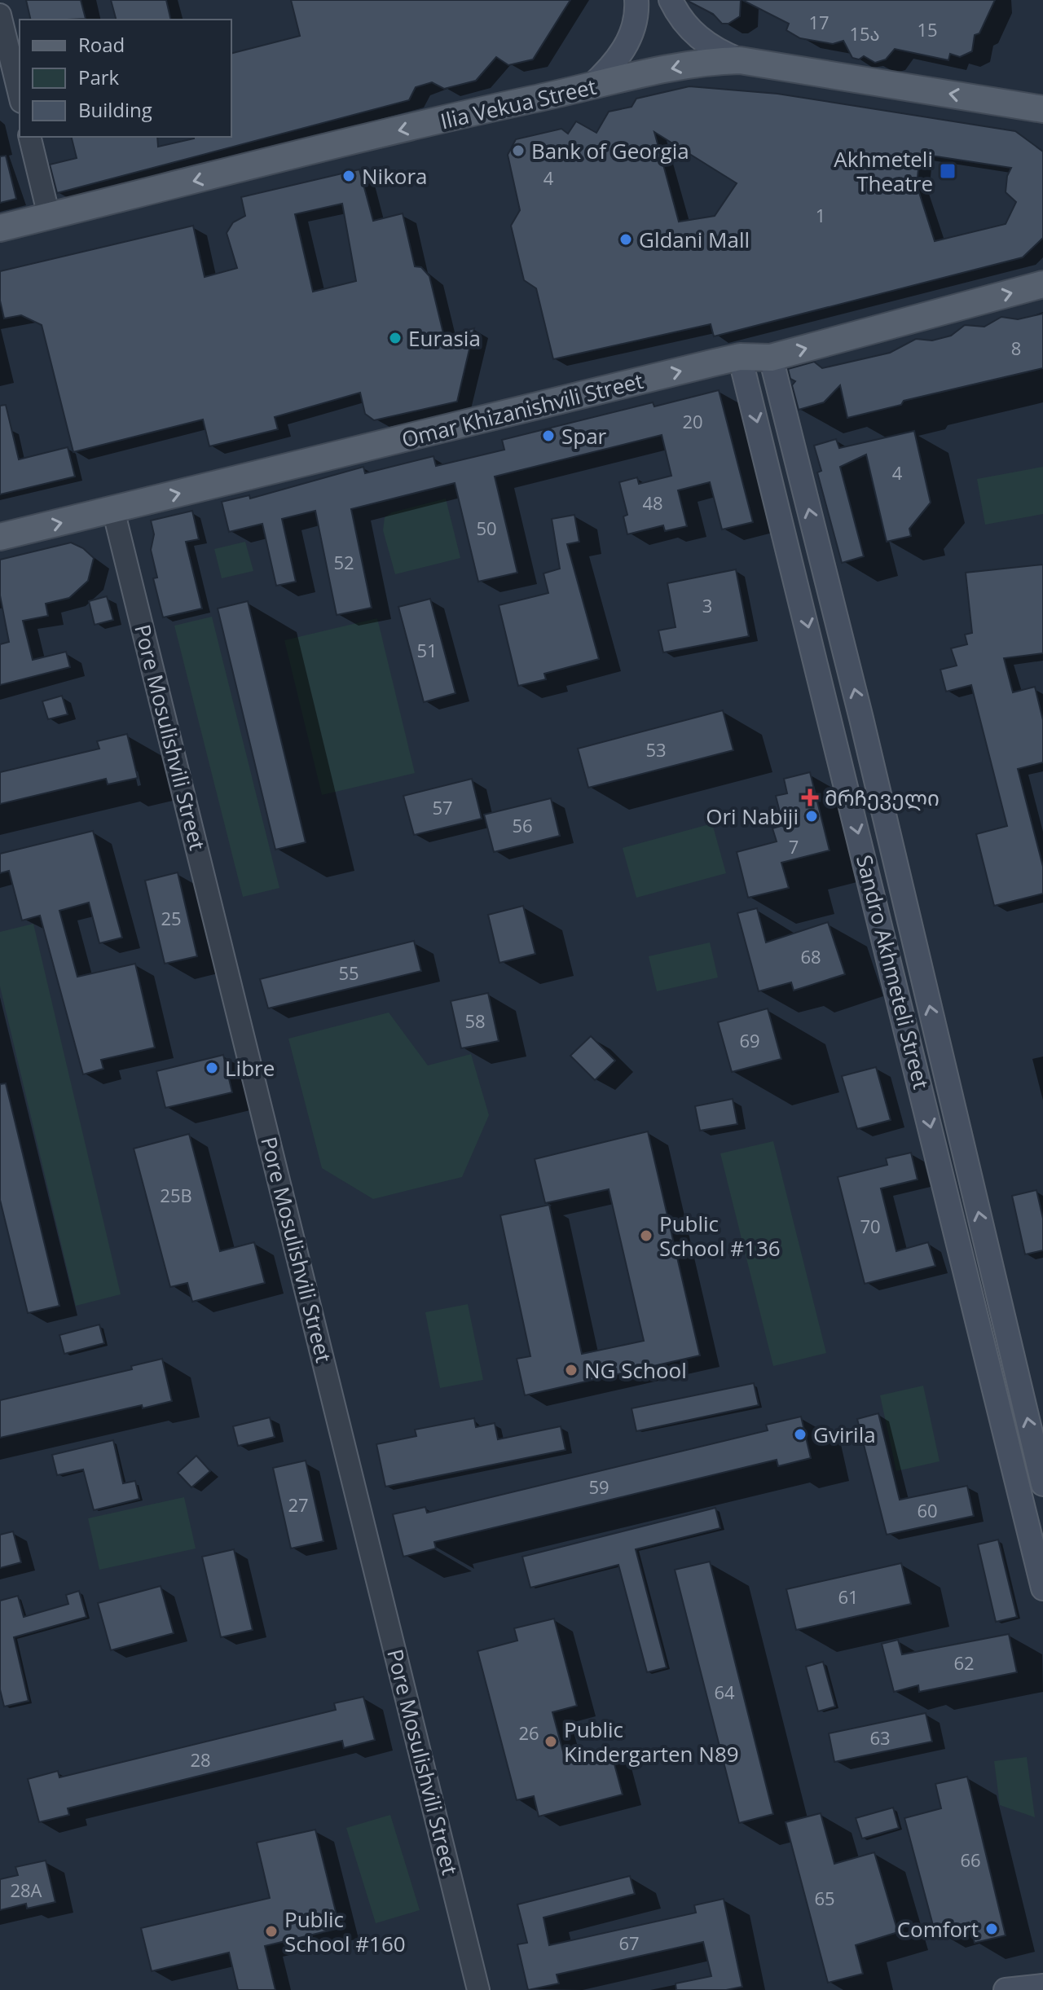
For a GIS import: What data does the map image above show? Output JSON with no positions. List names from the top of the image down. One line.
{"streets":{"main road":["Ilia Vekua Street","Omar Khizanishvili Street","Sandro Akhmeteli Street"],"street":["Pore Mosulishvili Street"]},"crossings":[["Omar Khizanishvili Street","Pore Mosulishvili Street"],["Omar Khizanishvili Street","Sandro Akhmeteli Street"]],"one_way":["Ilia Vekua Street","Omar Khizanishvili Street"],"places":{"other":["Bank of Georgia","Nikora","Gldani Mall","Eurasia","Spar","Ori Nabiji","Libre","Public School #136","NG School","Gvirila","Public Kindergarten N89","Comfort","Public School #160"],"transit":["Akhmeteli Theatre"],"health":["მრჩეველი"]},"house_numbers":["17","15","15ა","4","1","8","20","4","48","50","52","3","51","53","57","56","7","25","68","55","58","69","25B","70","59","27","60","61","62","64","26","63","28","66","28A","65","67"],"legend":["Road","Park","Building"]}
